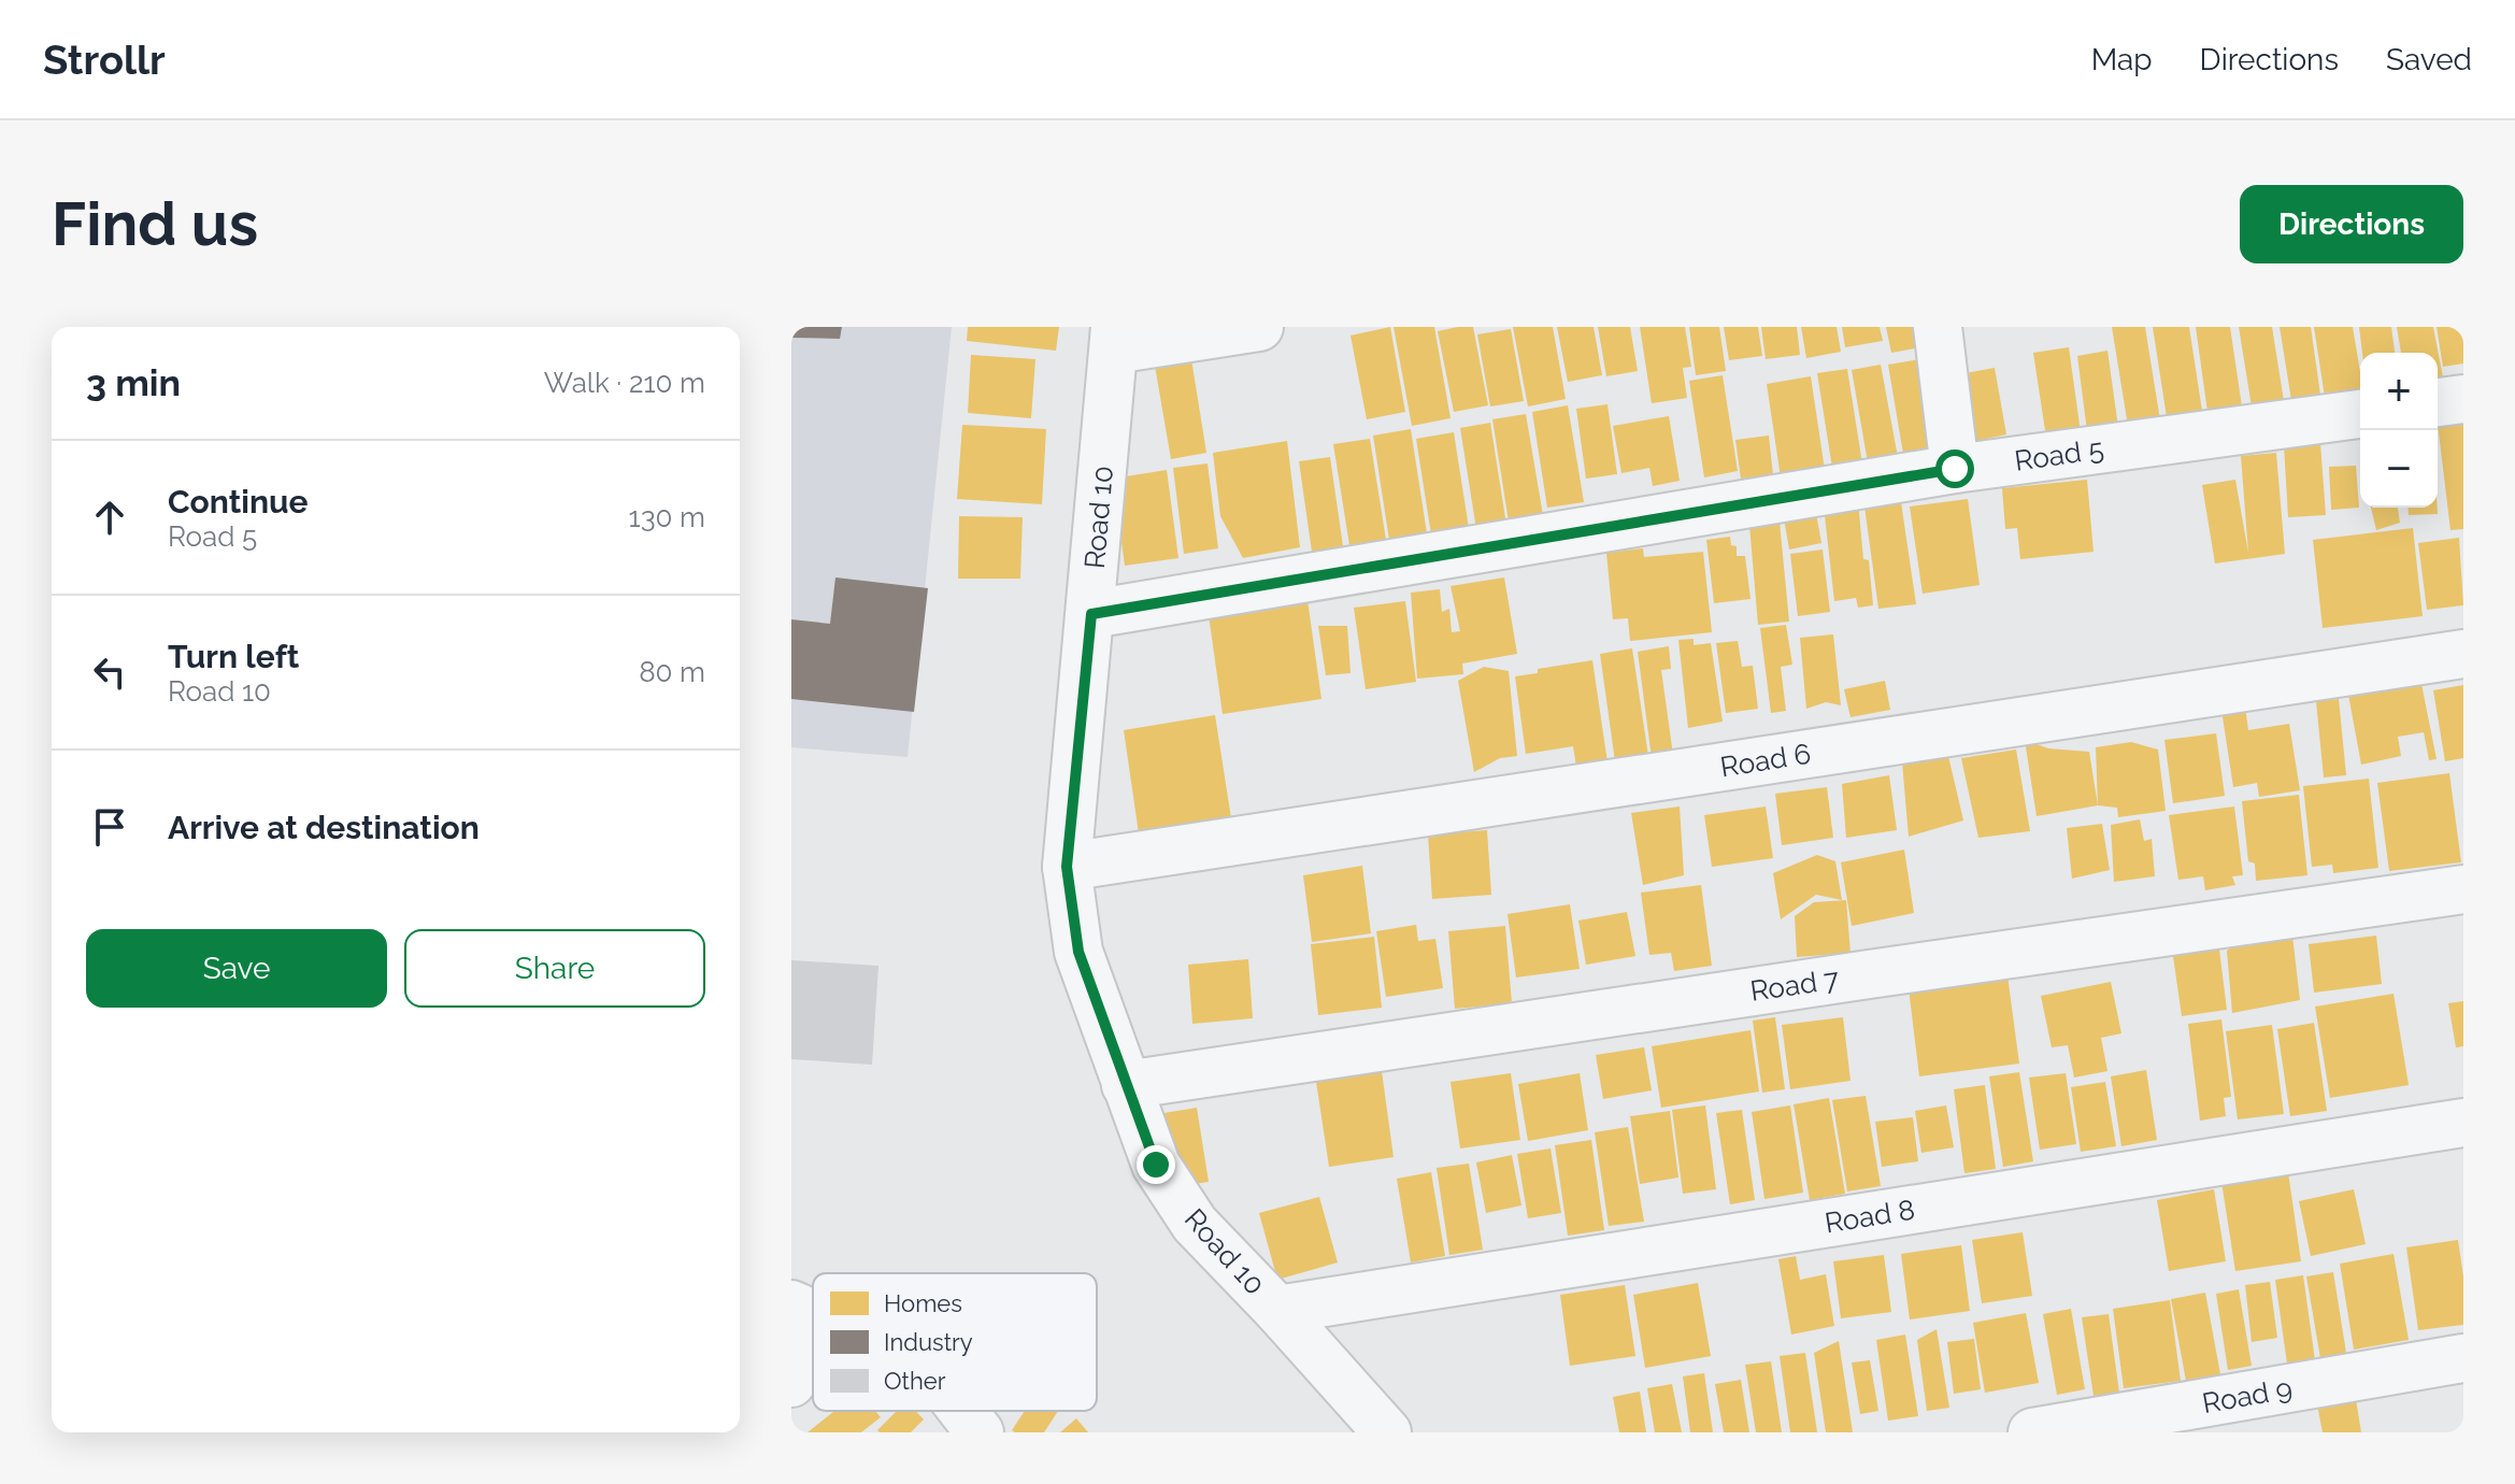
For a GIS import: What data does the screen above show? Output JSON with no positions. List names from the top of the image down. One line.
{"streets":{"street":["Road 5","Road 10","Road 6","Road 7","Road 8","Road 9"]},"crossings":[["Road 5","Road 10"],["Road 10","Road 6"],["Road 10","Road 7"],["Road 10","Road 8"]],"legend":["Homes","Industry","Other"],"page":{"header":"Strollr","nav":["Map","Directions","Saved"],"buttons":["Directions",["Save","Share"]],"title":"Find us","heading":["3 min","Walk · 210 m"],"map_buttons":["+","−"],"list":[["Continue","Road 5","130 m"],["Turn left","Road 10","80 m"],"Arrive at destination"]}}
